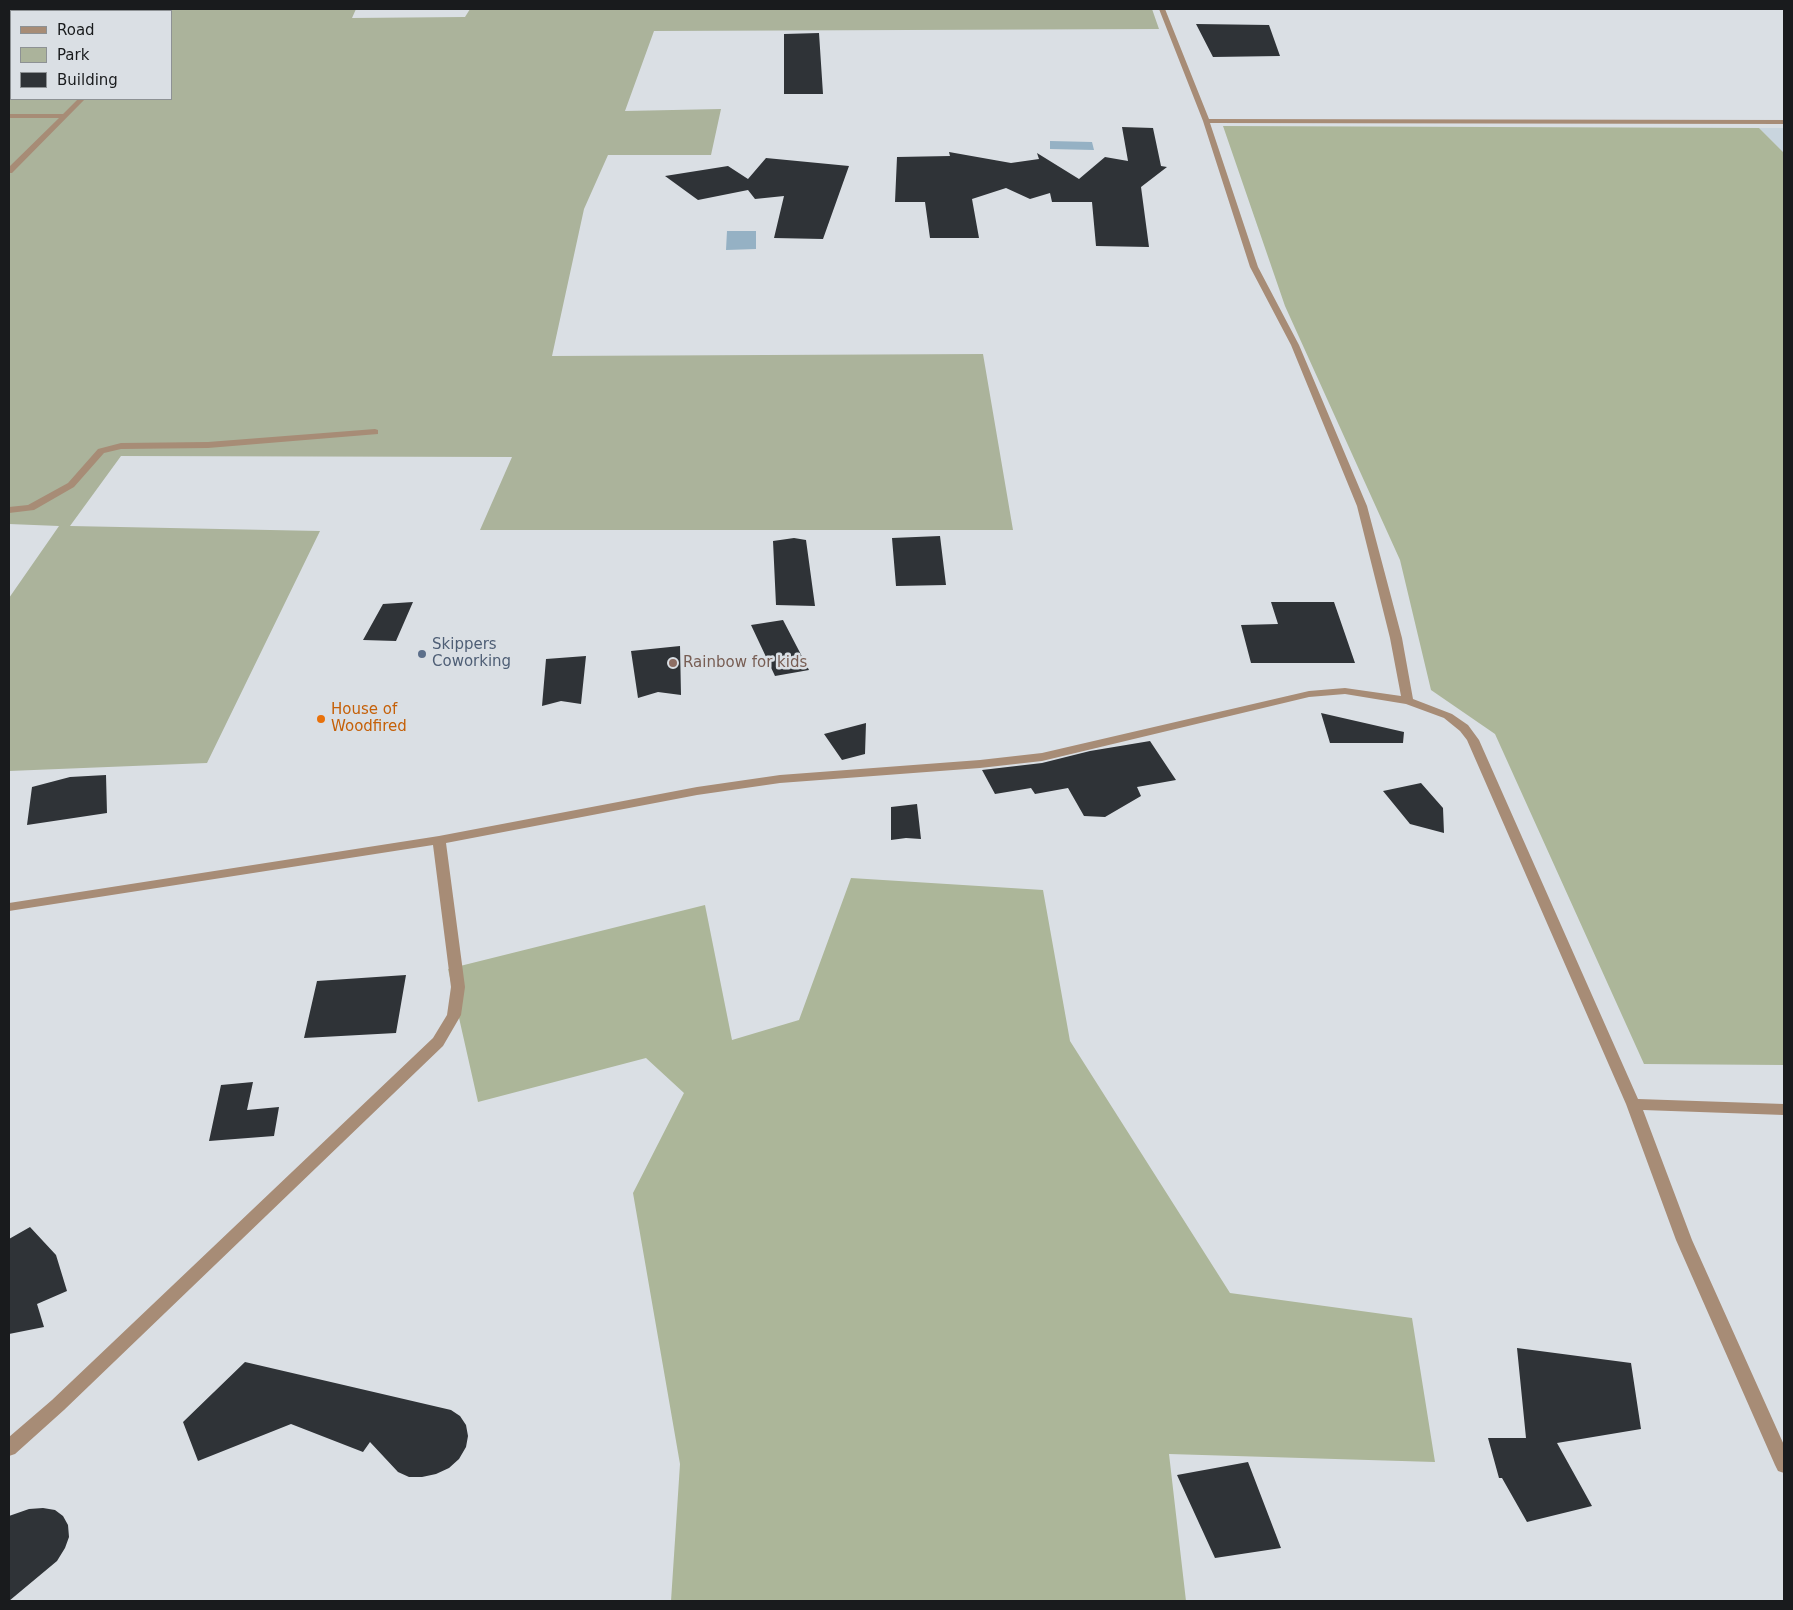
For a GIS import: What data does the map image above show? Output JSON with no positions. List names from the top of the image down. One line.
{"places":["Skippers Coworking","Rainbow for kids","House of Woodfired"],"legend":["Road","Park","Building"]}
